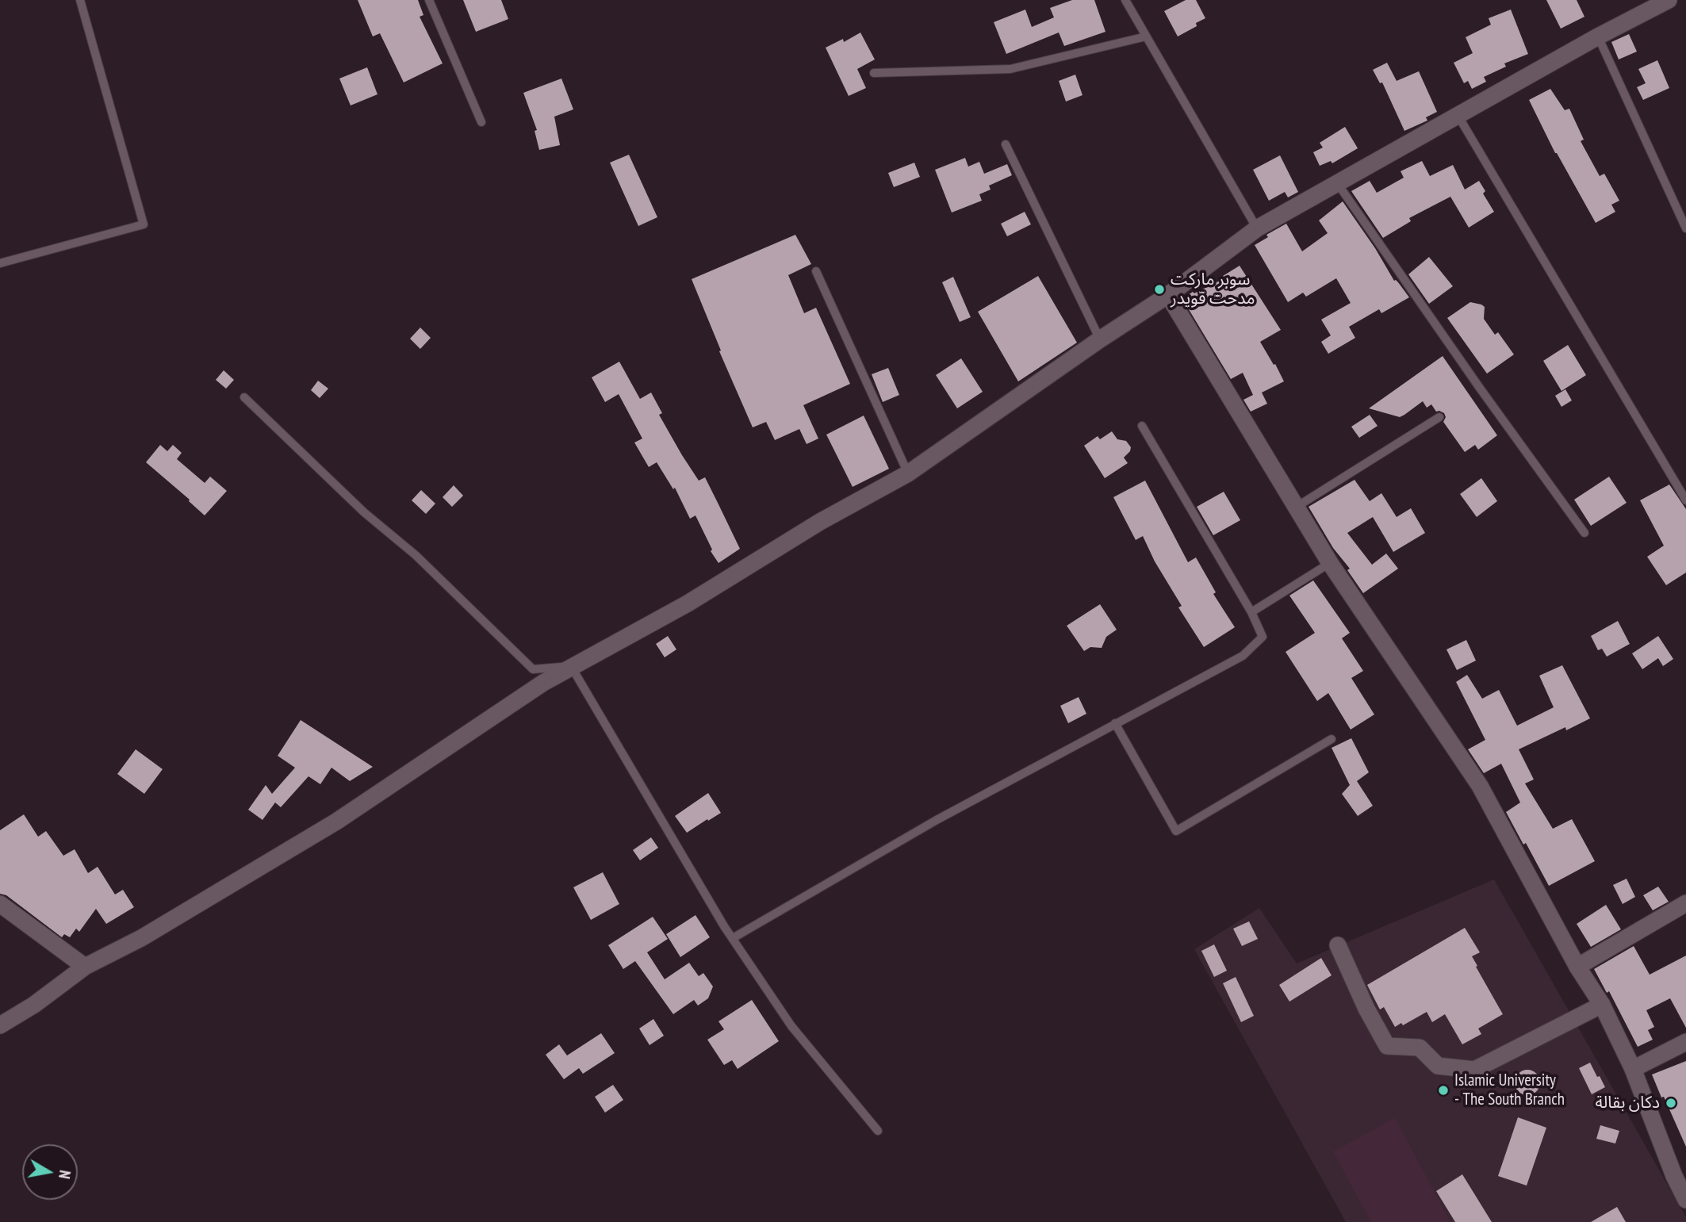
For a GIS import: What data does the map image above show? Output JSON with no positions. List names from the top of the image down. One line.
{"places":["سوبر ماركت مدحت قويدر","Islamic University - The South Branch","دكان بقالة"],"north":"right"}
